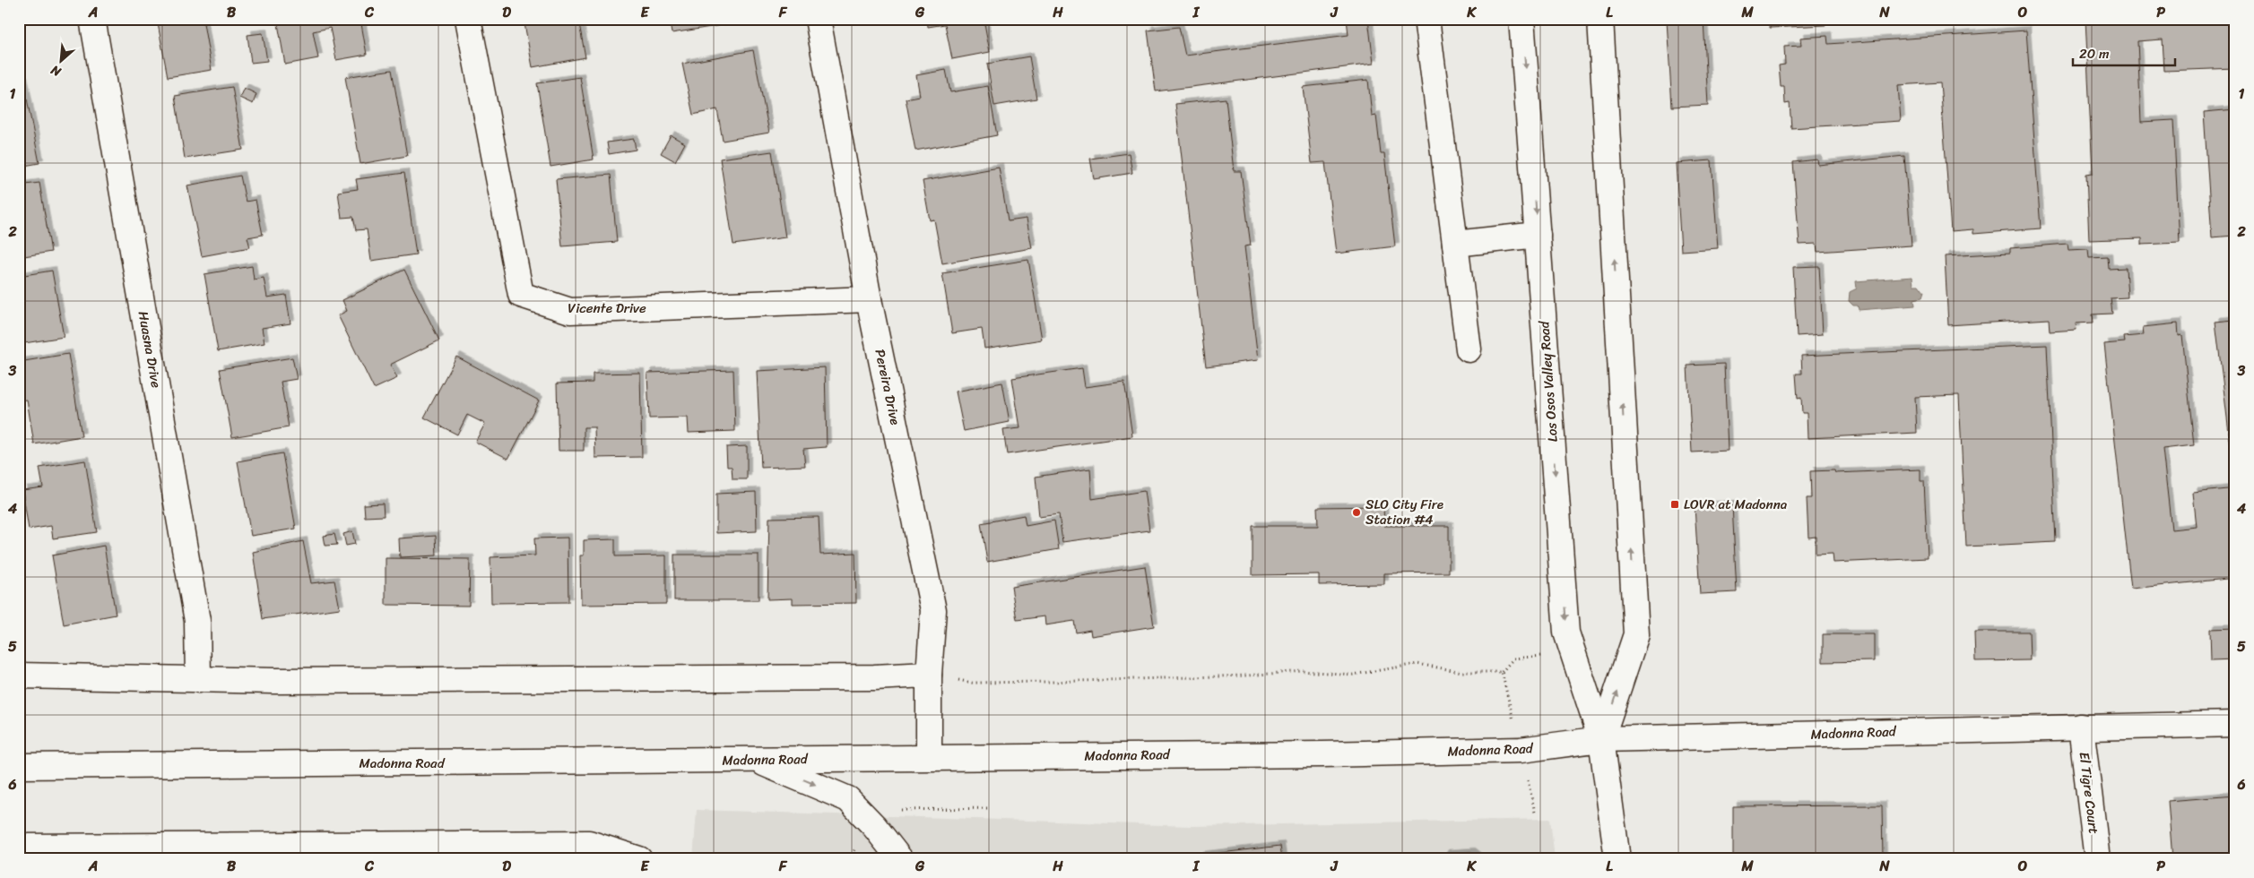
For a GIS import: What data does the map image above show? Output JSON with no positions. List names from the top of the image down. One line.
{"streets":{"street":["Vicente Drive","Huasna Drive","Los Osos Valley Road","Pereira Drive","Madonna Road","El Tigre Court"]},"crossings":[["Vicente Drive","Pereira Drive"],["Los Osos Valley Road","Madonna Road"],["Pereira Drive","Madonna Road"],["Madonna Road","El Tigre Court"]],"places":{"transit":["LOVR at Madonna"],"other":["SLO City Fire Station #4"]},"scale_bar":"20 m","north":"bottom left","grid":{"columns":["A","B","C","D","E","F","G","H","I","J","K","L","M","N","O","P"],"rows":["1","2","3","4","5","6"]}}
